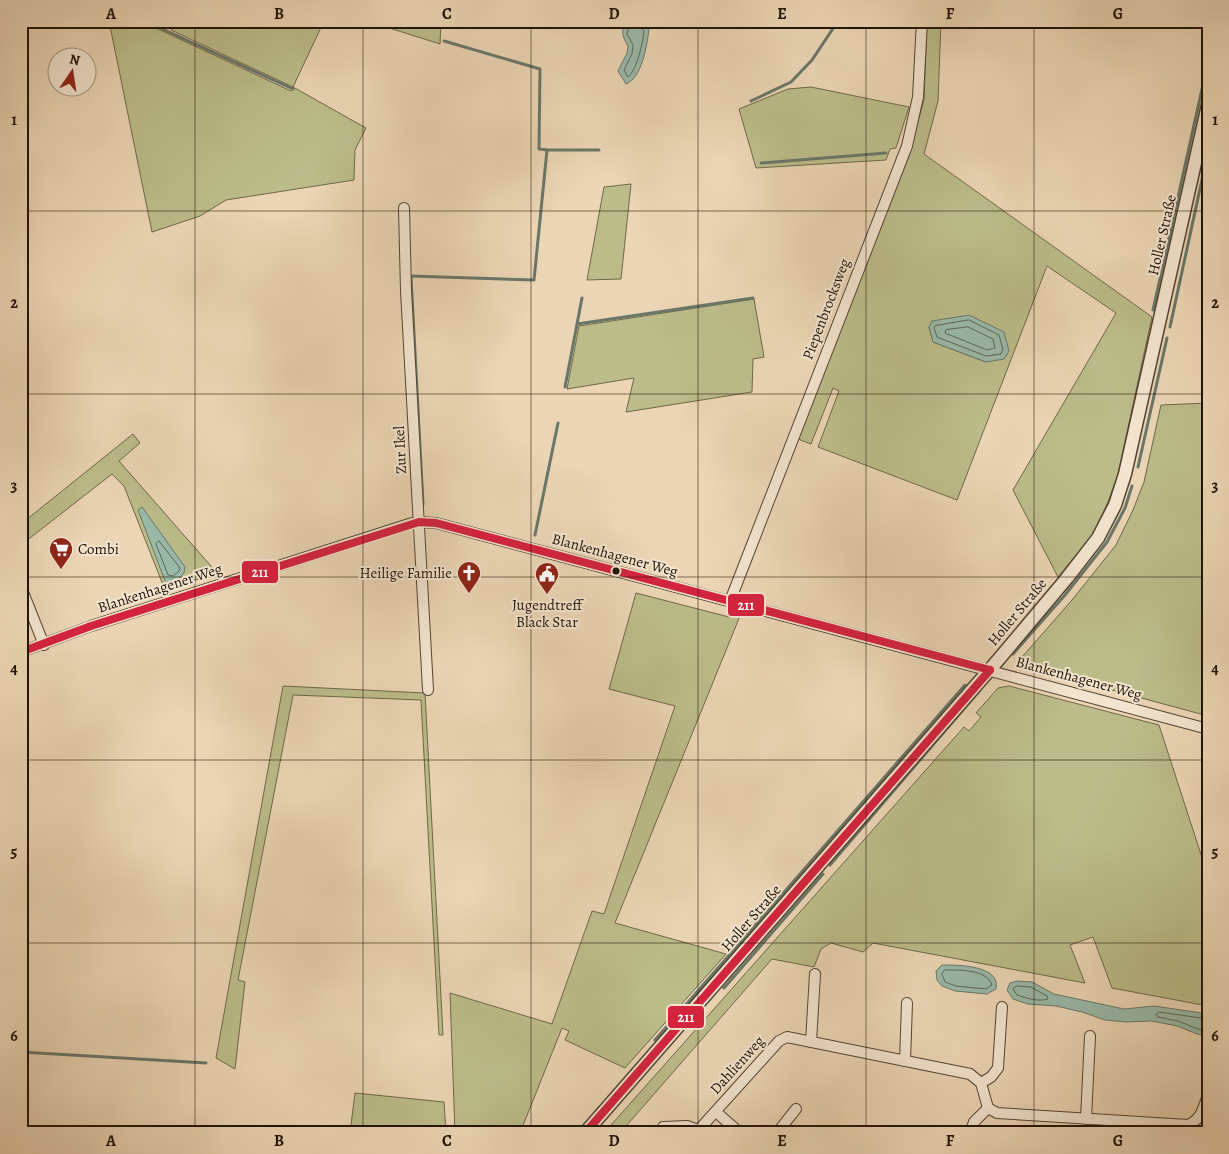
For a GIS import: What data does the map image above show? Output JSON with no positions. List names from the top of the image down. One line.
{"streets":{"street":["Holler Straße","Piepenbrocksweg","Zur Ikel","Blankenhagener Weg","Dahlienweg"]},"crossings":[["Holler Straße","Blankenhagener Weg"],["Piepenbrocksweg","Blankenhagener Weg"],["Zur Ikel","Blankenhagener Weg"]],"places":{"supermarket":["Combi"],"church":["Heilige Familie"],"public building":["Jugendtreff Black Star"]},"lines":["transit line 211"],"north":"top","grid":{"columns":["A","B","C","D","E","F","G"],"rows":["1","2","3","4","5","6"]}}
